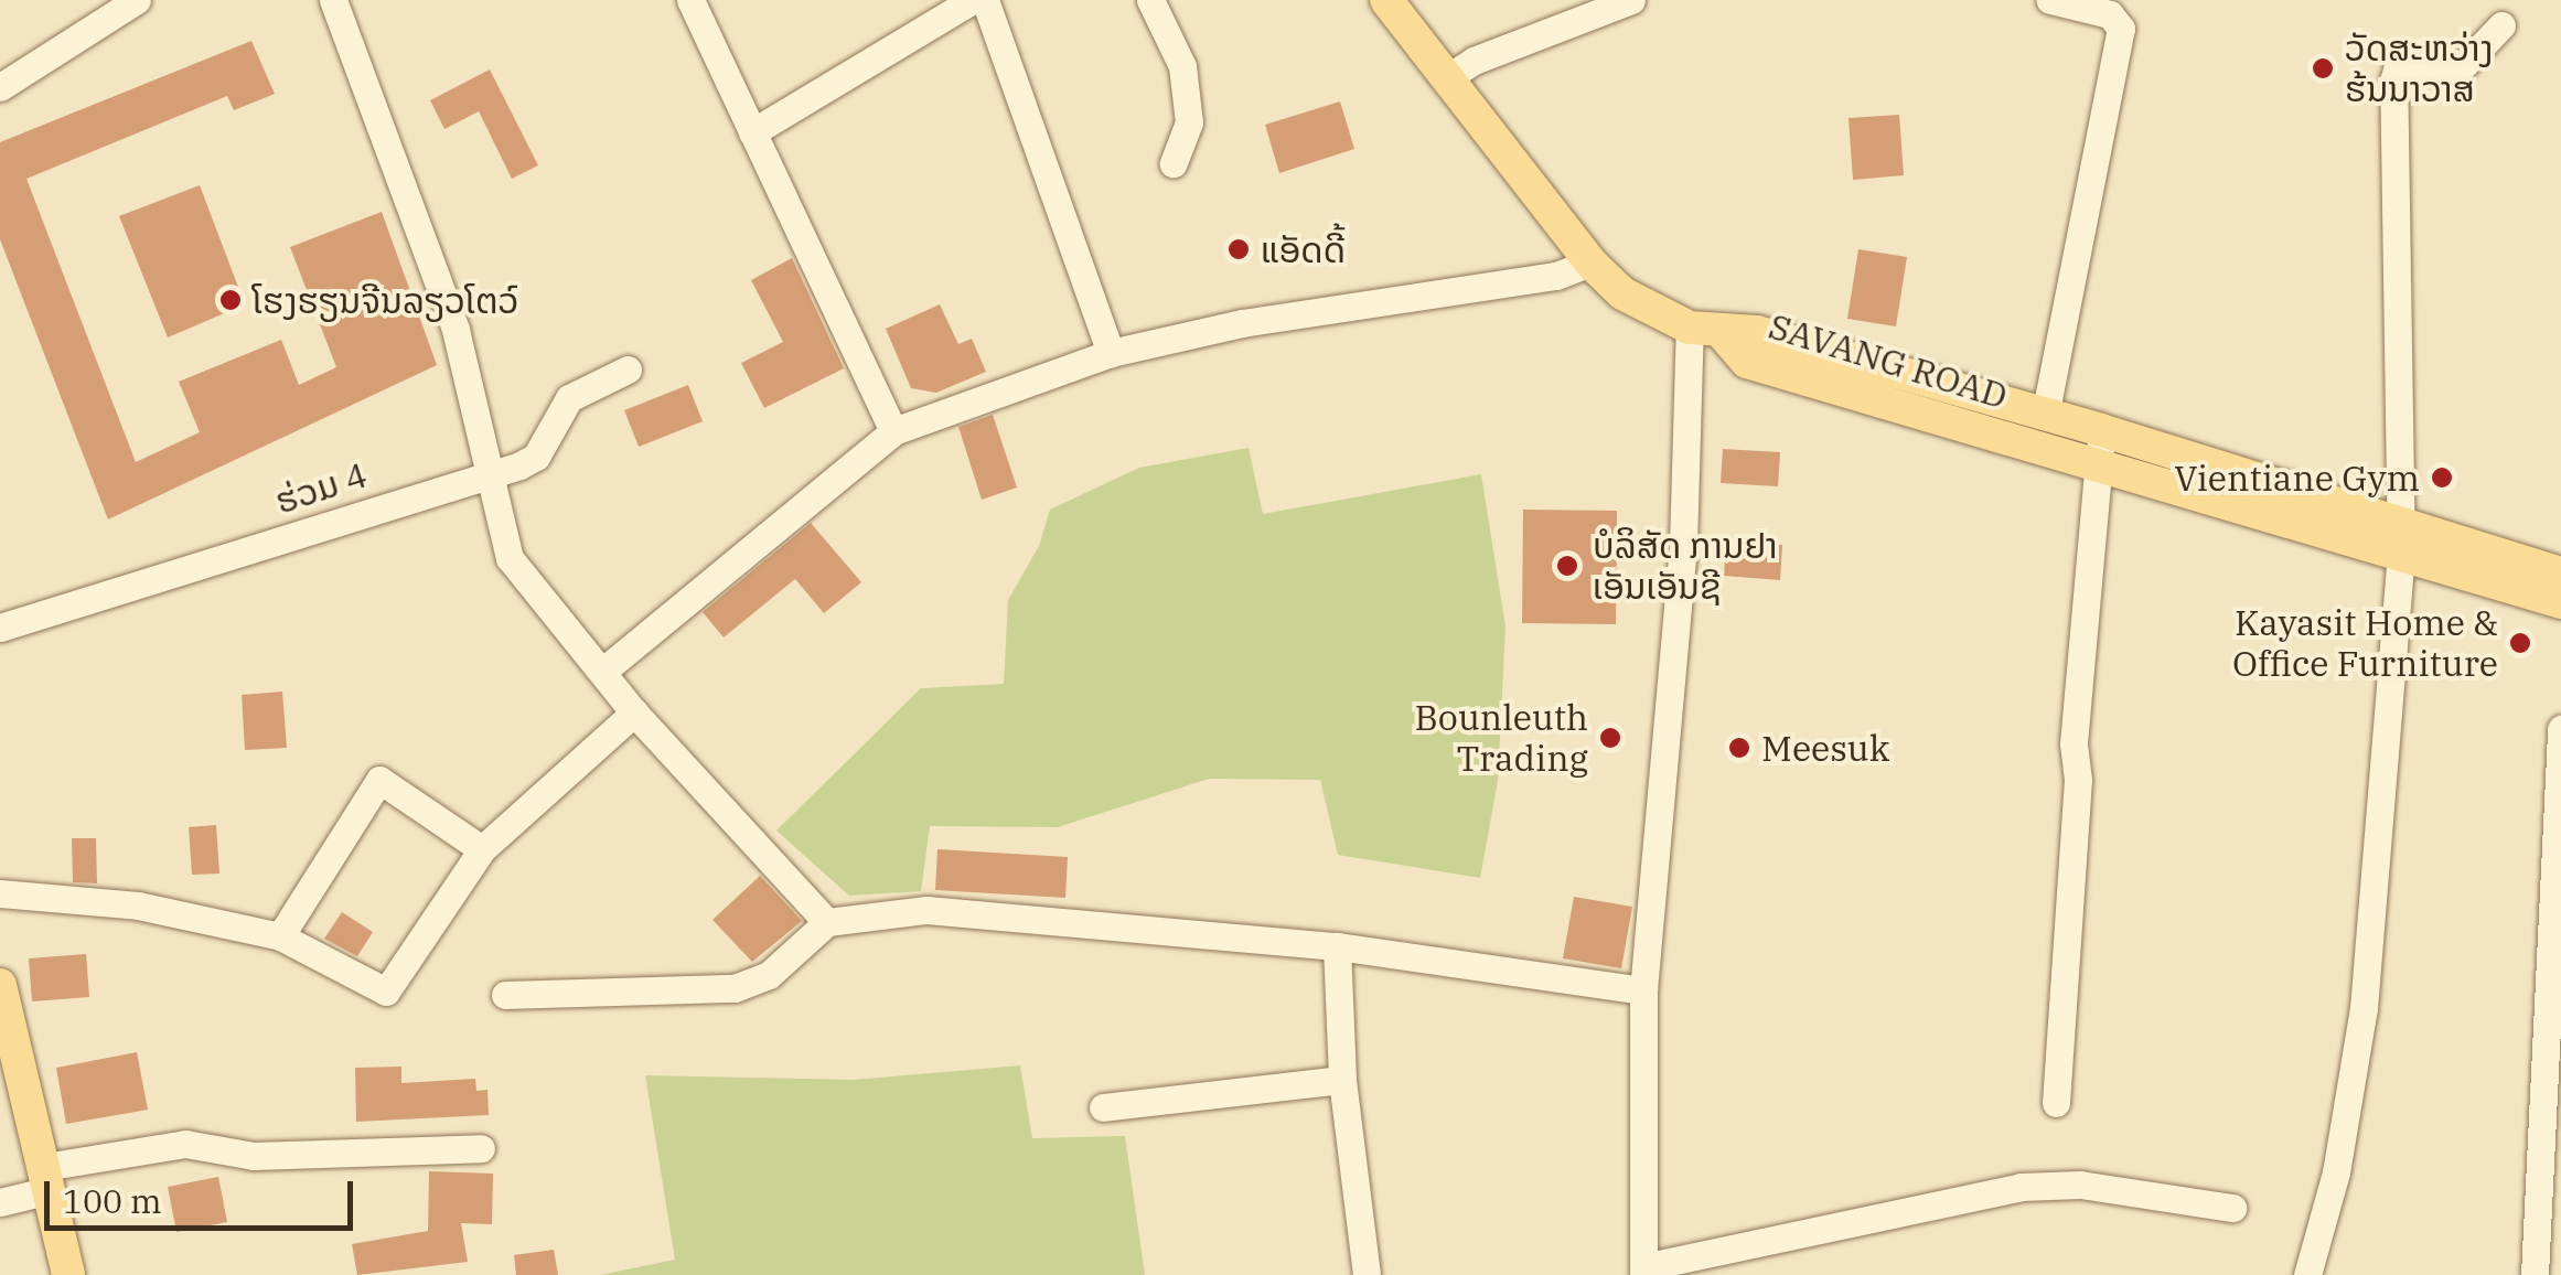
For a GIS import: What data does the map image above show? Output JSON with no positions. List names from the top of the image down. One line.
{"streets":{"main road":["SAVANG ROAD"],"street":["ຮ່ວມ 4"]},"places":["ວັດສະຫວ່າງ ຮ້ນນາວາສ","ແອັດດີ້","ໂຮງຮຽນຈີນລຽວໂຕວ໌","Vientiane Gym","ບໍລິສັດ ການຢາ ເອັນເອັນຊີ","Kayasit Home & Office Furniture","Bounleuth Trading","Meesuk"],"scale_bar":"100 m"}
